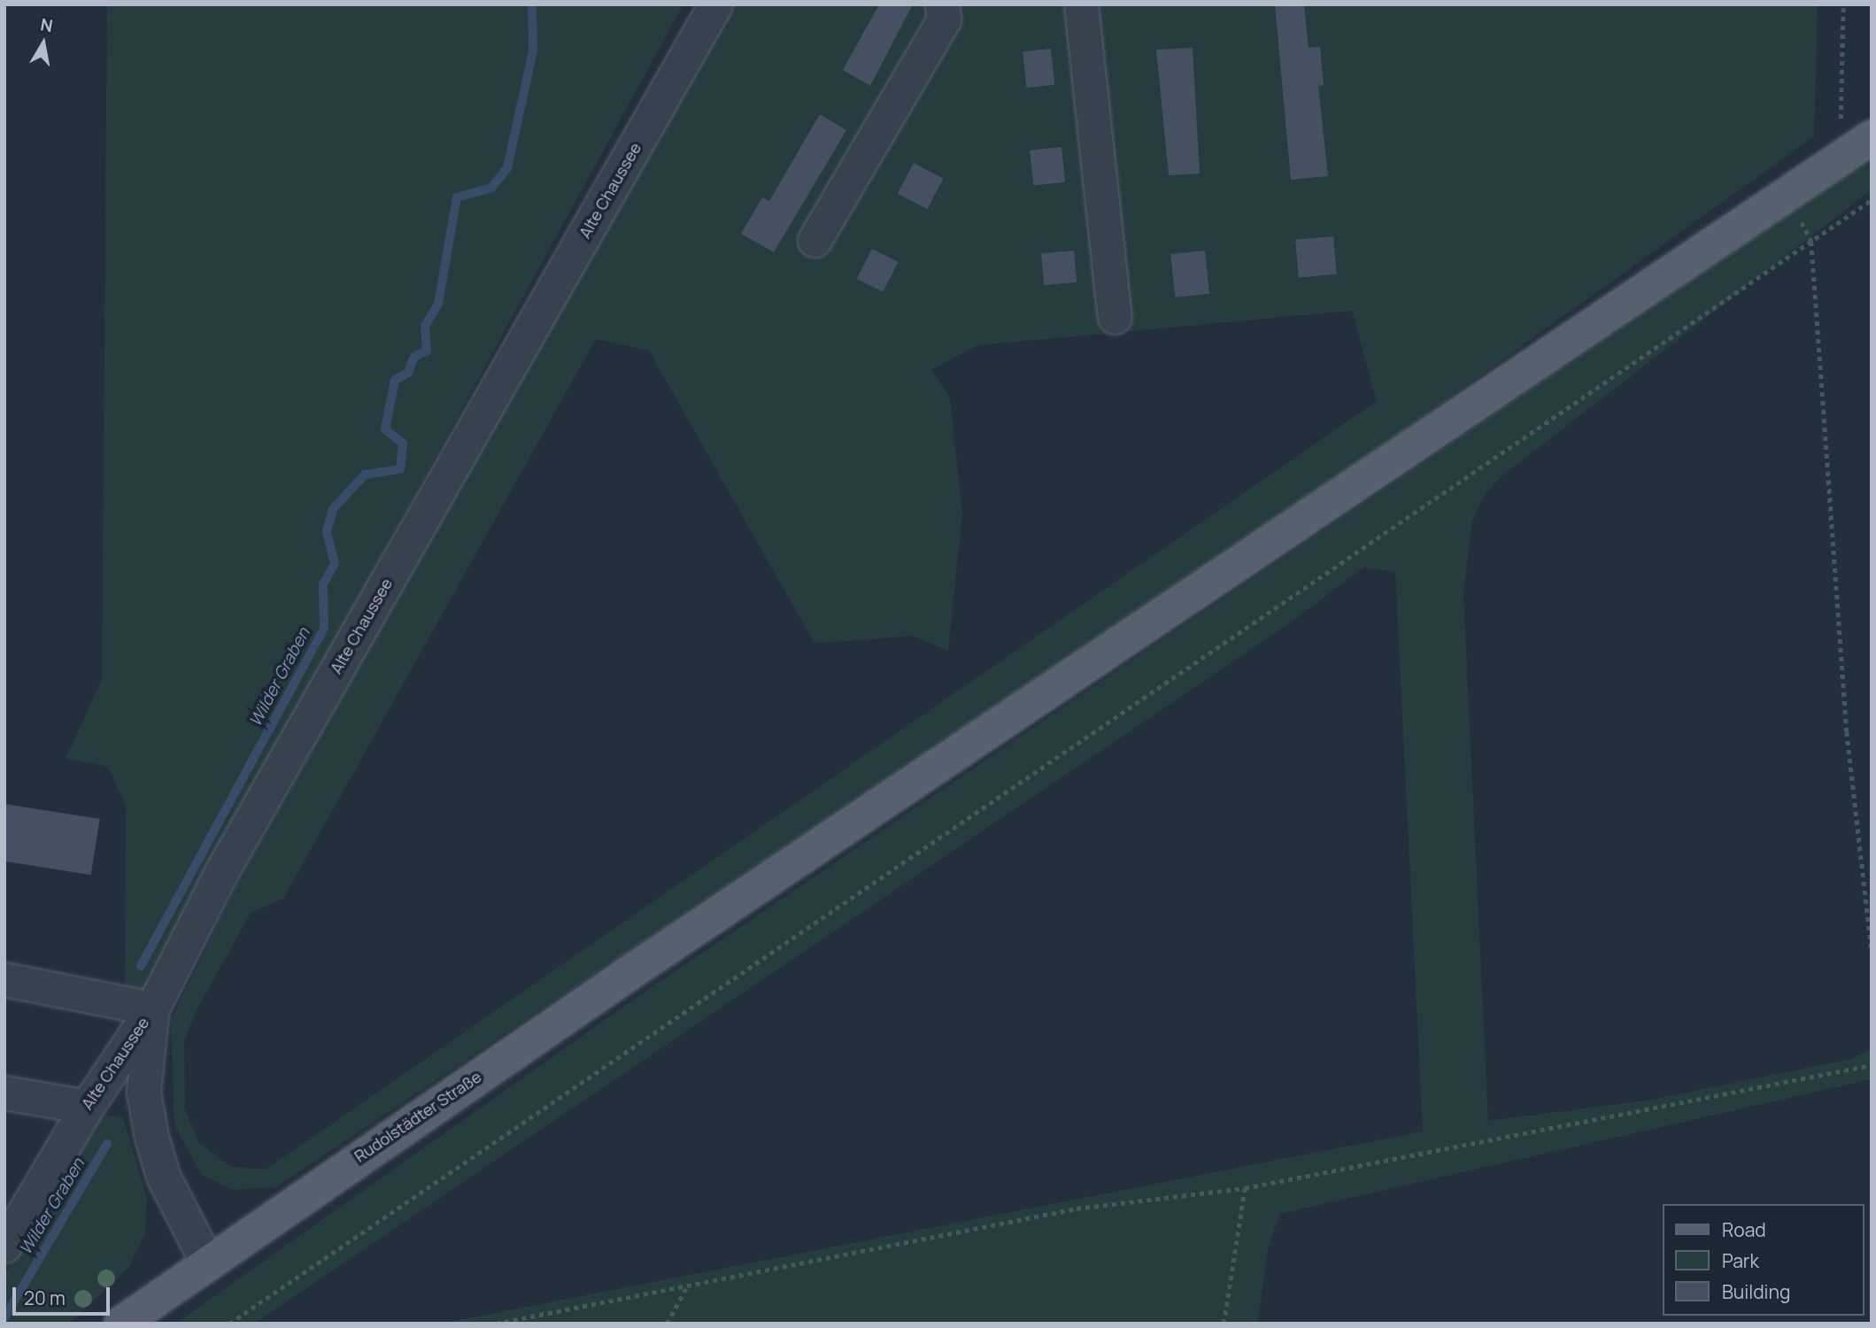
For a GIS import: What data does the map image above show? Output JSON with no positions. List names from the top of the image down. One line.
{"streets":{"main road":["Rudolstädter Straße"],"street":["Alte Chaussee"]},"water":["Wilder Graben"],"legend":["Road","Park","Building"],"scale_bar":"20 m","north":"top"}
